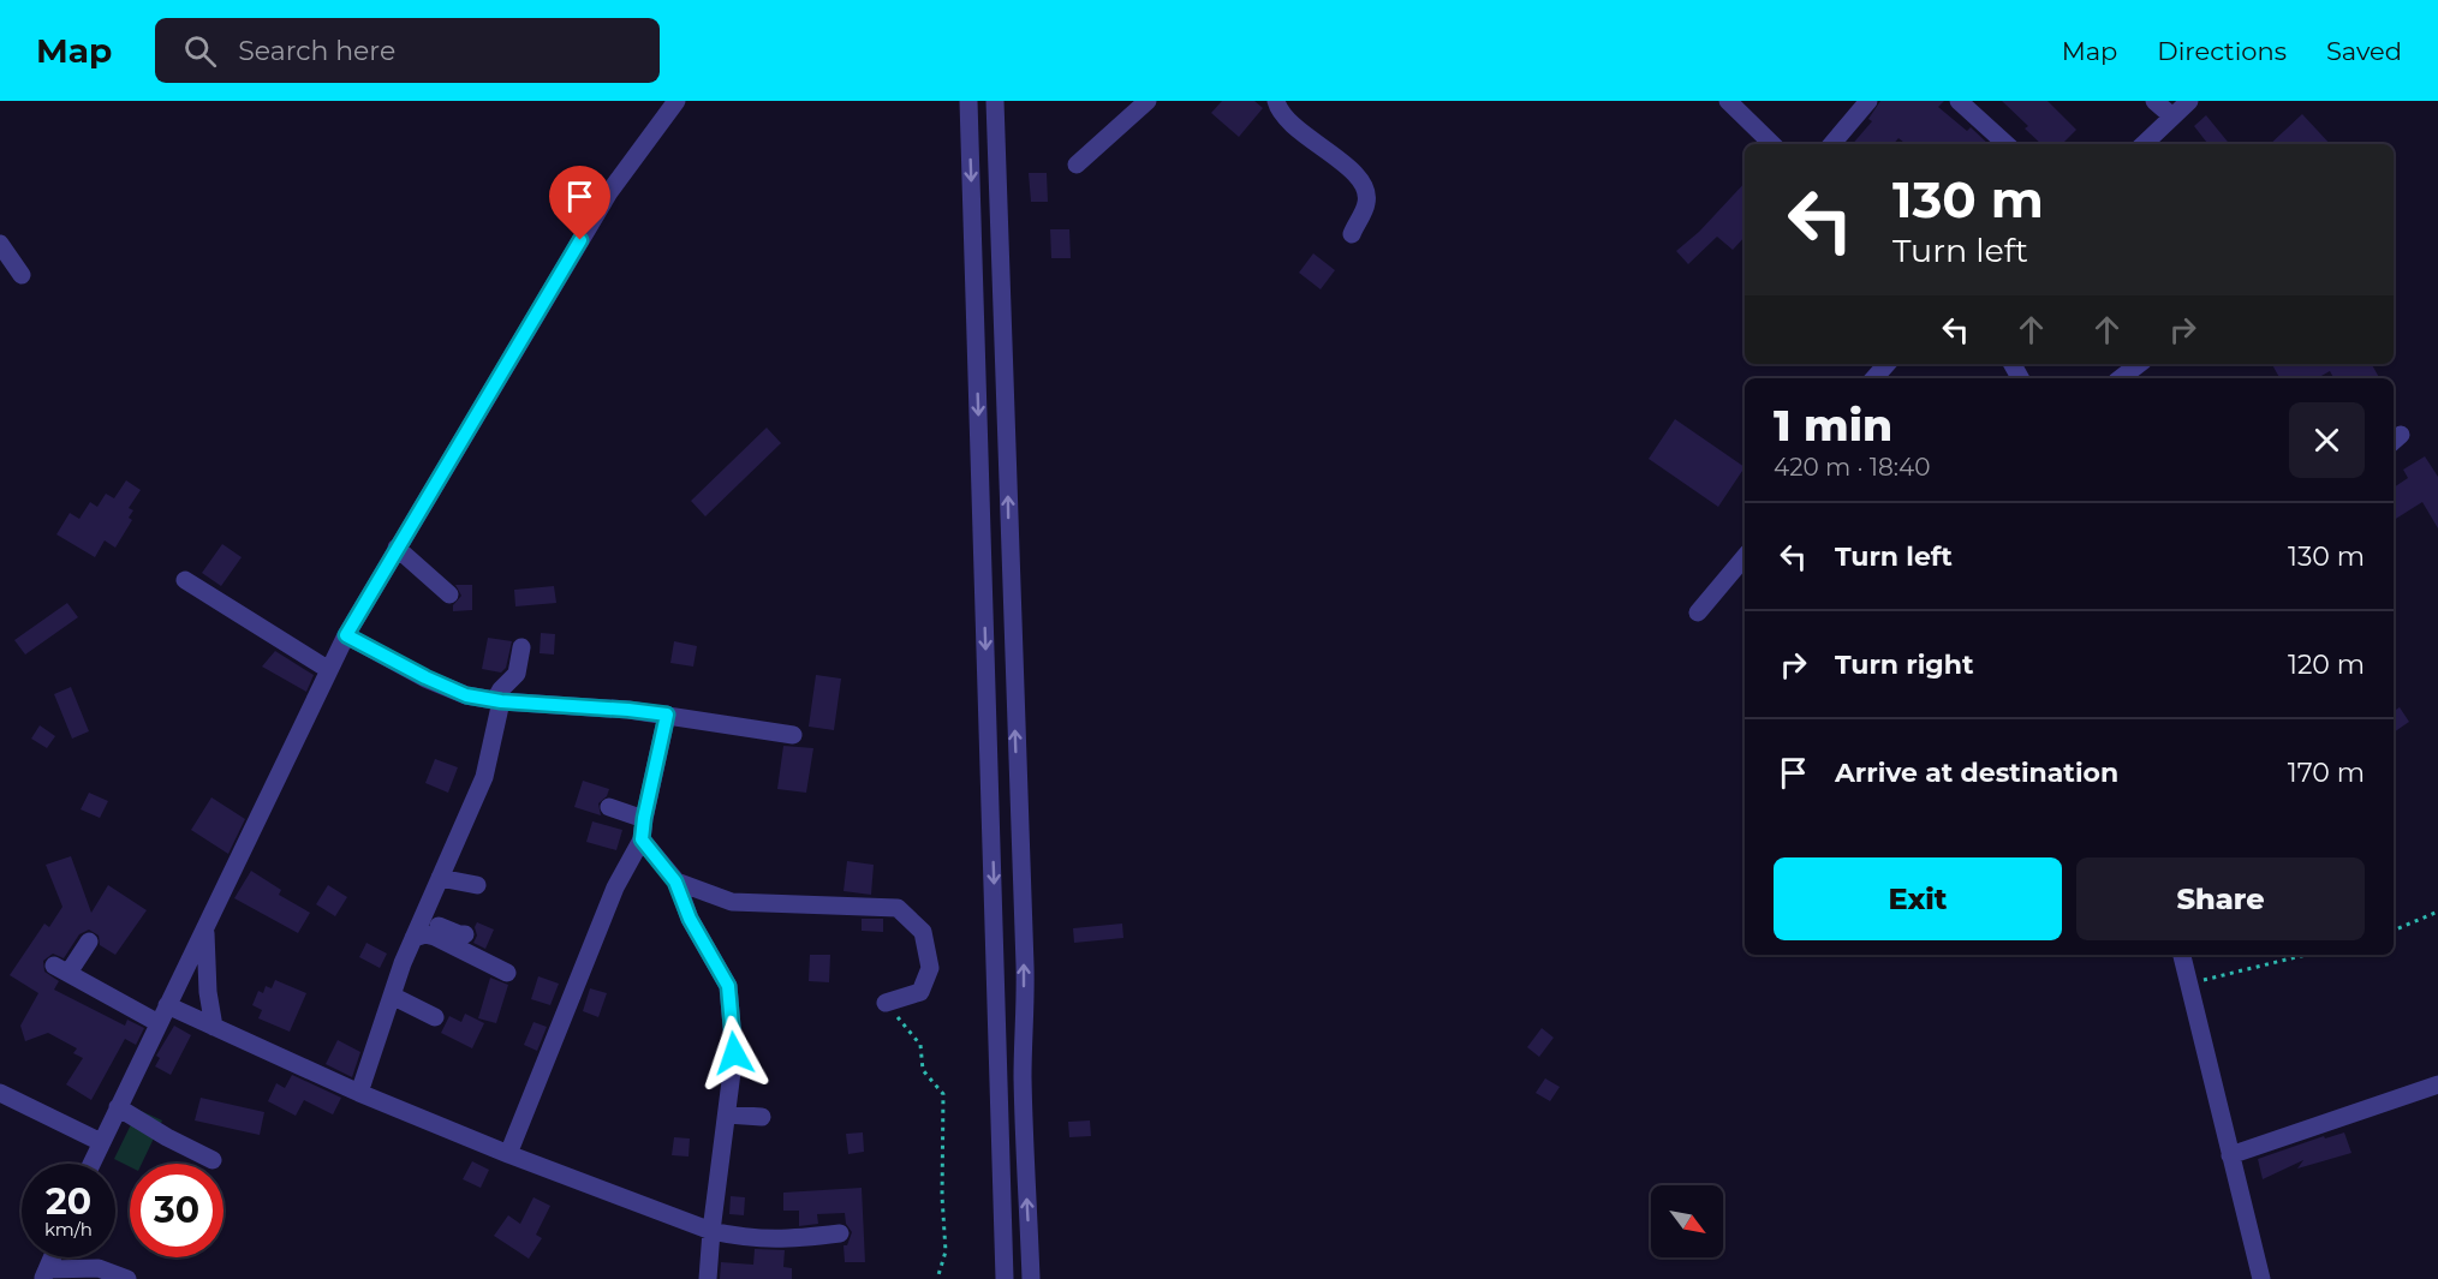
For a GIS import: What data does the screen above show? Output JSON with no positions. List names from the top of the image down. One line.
{"north":"bottom right","page":{"header":"Map","search":"Search here","nav":["Map","Directions","Saved"],"turn":["130 m","Turn left"],"heading":["1 min","420 m · 18:40"],"list":[{"name":"Turn left","value":"130 m"},{"name":"Turn right","value":"120 m"},{"name":"Arrive at destination","value":"170 m"}],"buttons":["Exit","Share"],"speed":"20 km/h","limit":"30"}}
